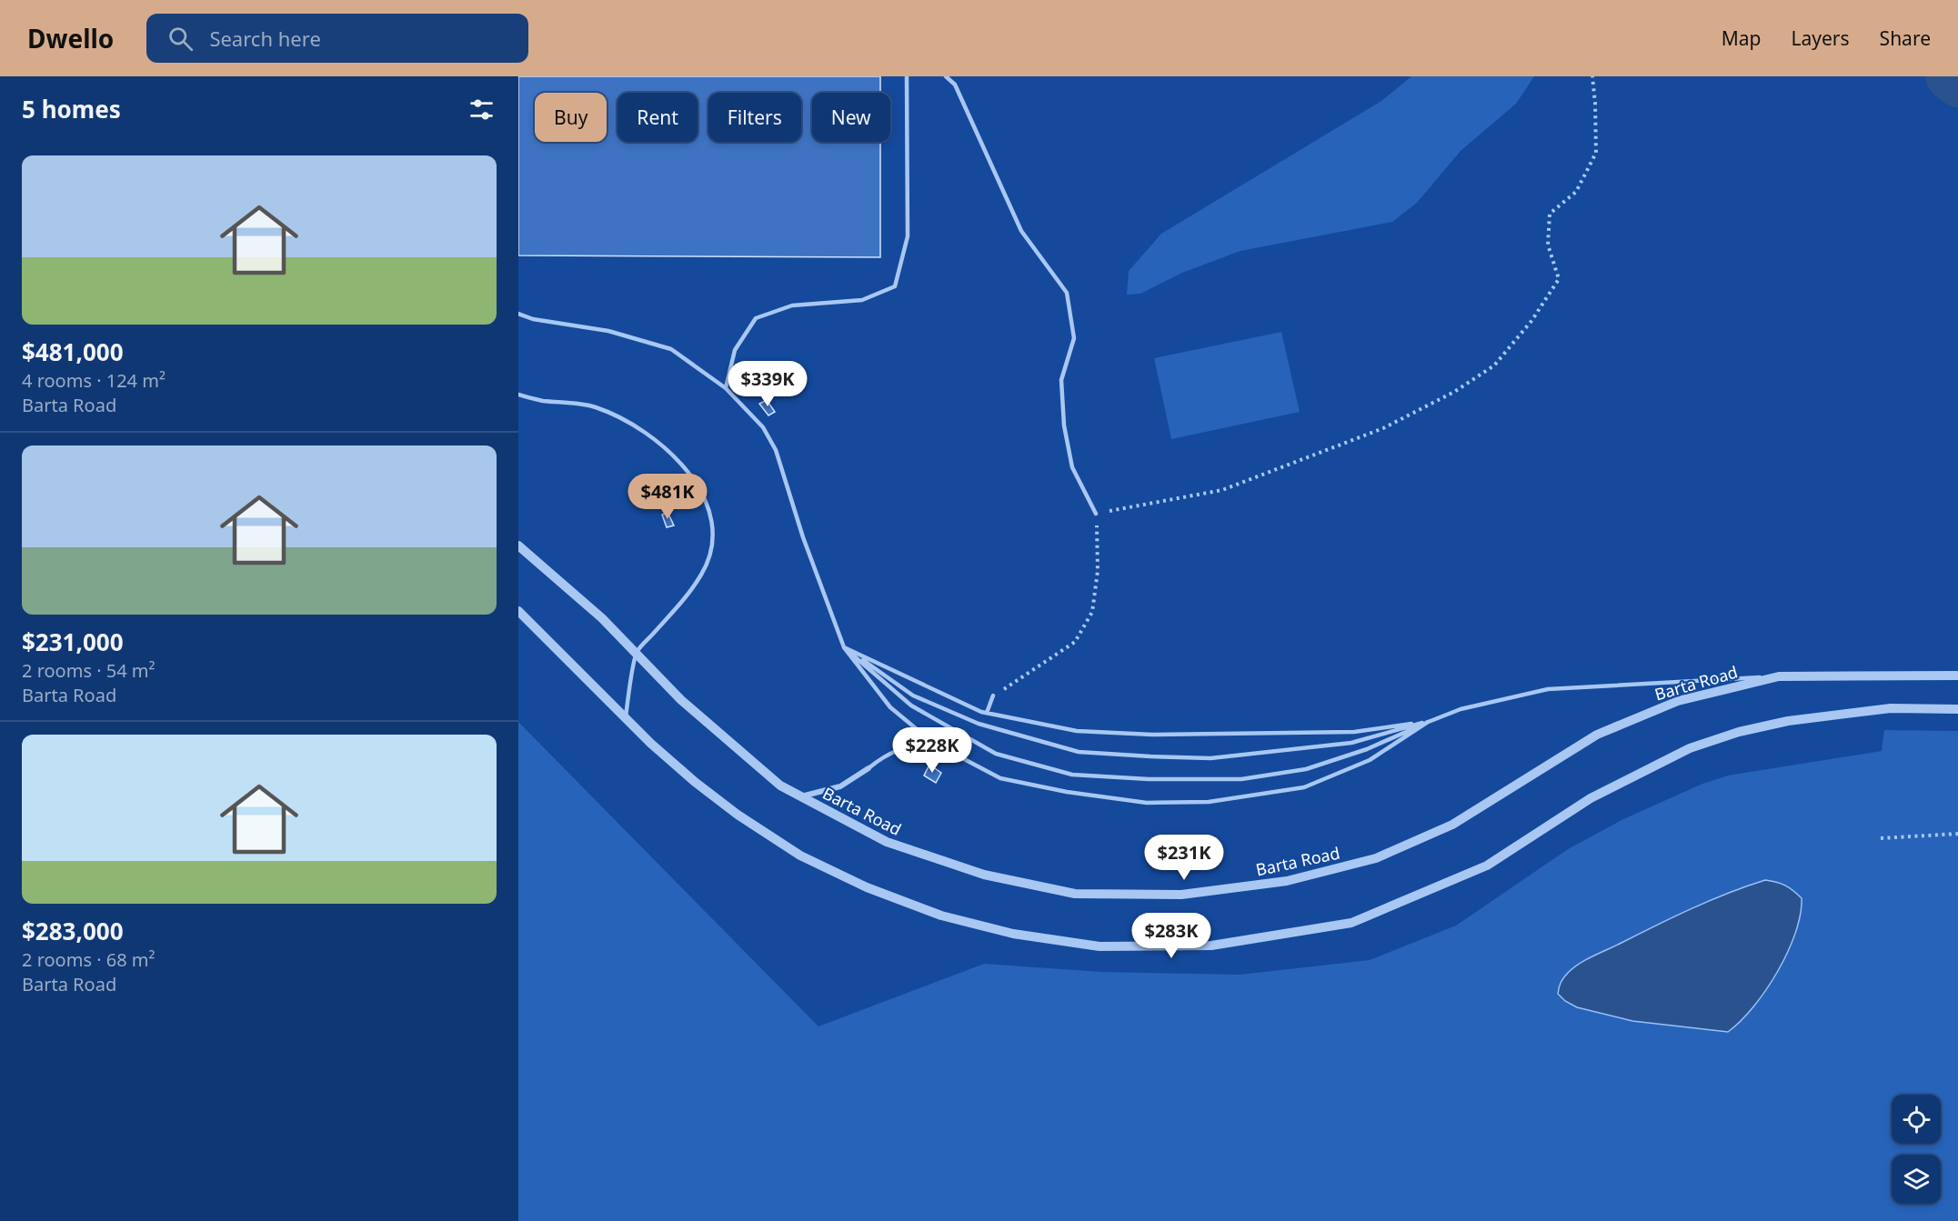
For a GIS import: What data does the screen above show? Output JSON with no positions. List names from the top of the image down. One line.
{"streets":{"street":["Barta Road"]},"page":{"header":"Dwello","search":"Search here","nav":["Map","Layers","Share"],"heading":"5 homes","chip":["Buy","Rent","Filters","New"],"list":[{"name":"$481,000","note":"4 rooms · 124 m² · Barta Road"},{"name":"$231,000","note":"2 rooms · 54 m² · Barta Road"},{"name":"$283,000","note":"2 rooms · 68 m² · Barta Road"}],"price":["$339K","$481K","$228K","$231K","$283K"]}}
